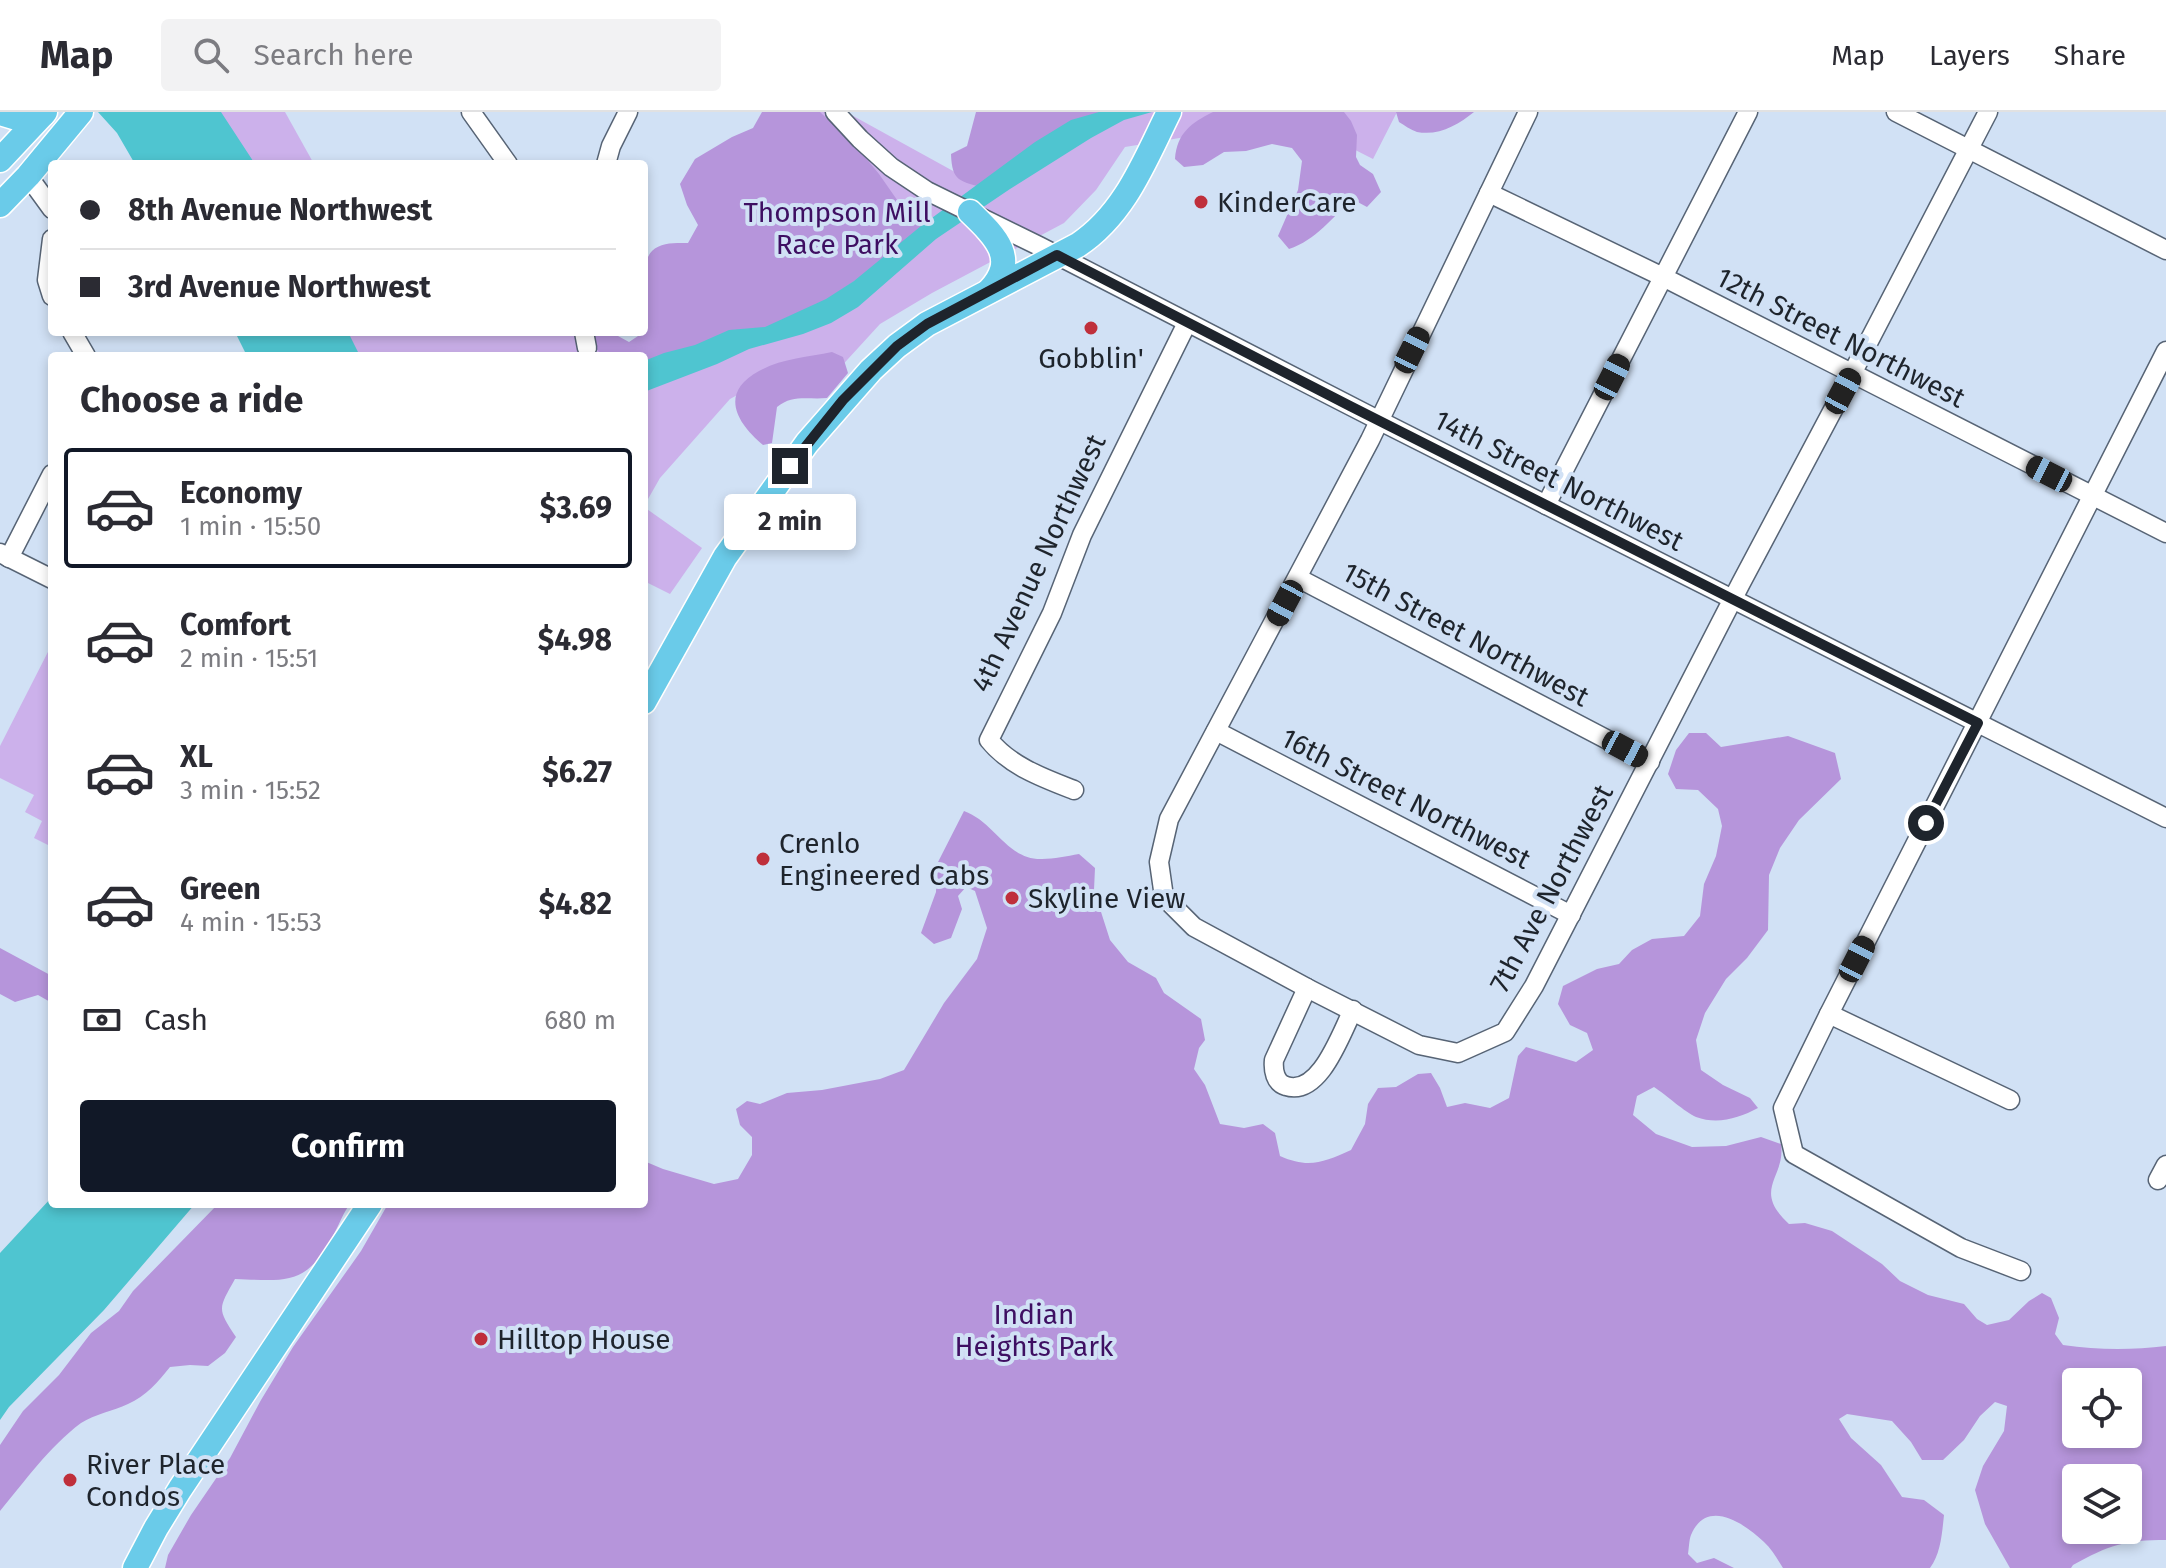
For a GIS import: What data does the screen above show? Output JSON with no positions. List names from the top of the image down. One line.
{"streets":{"street":["12th Street Northwest","14th Street Northwest","4th Avenue Northwest","15th Street Northwest","16th Street Northwest","7th Ave Northwest"]},"crossings":[["12th Street Northwest","7th Ave Northwest"],["14th Street Northwest","4th Avenue Northwest"],["14th Street Northwest","7th Ave Northwest"],["15th Street Northwest","7th Ave Northwest"],["16th Street Northwest","7th Ave Northwest"]],"parks":["Thompson Mill Race Park","Indian Heights Park"],"places":["KinderCare","Gobblin'","Crenlo Engineered Cabs","Skyline View","Hilltop House","River Place Condos"],"page":{"header":"Map","search":"Search here","nav":["Map","Layers","Share"],"banner":["8th Avenue Northwest","3rd Avenue Northwest"],"heading":"Choose a ride","list":[{"name":"Economy","note":"1 min · 15:50","value":"$3.69"},{"name":"Comfort","note":"2 min · 15:51","value":"$4.98"},{"name":"XL","note":"3 min · 15:52","value":"$6.27"},{"name":"Green","note":"4 min · 15:53","value":"$4.82"}],"bubble":"2 min","pay":["Cash","680 m"],"buttons":"Confirm"}}
